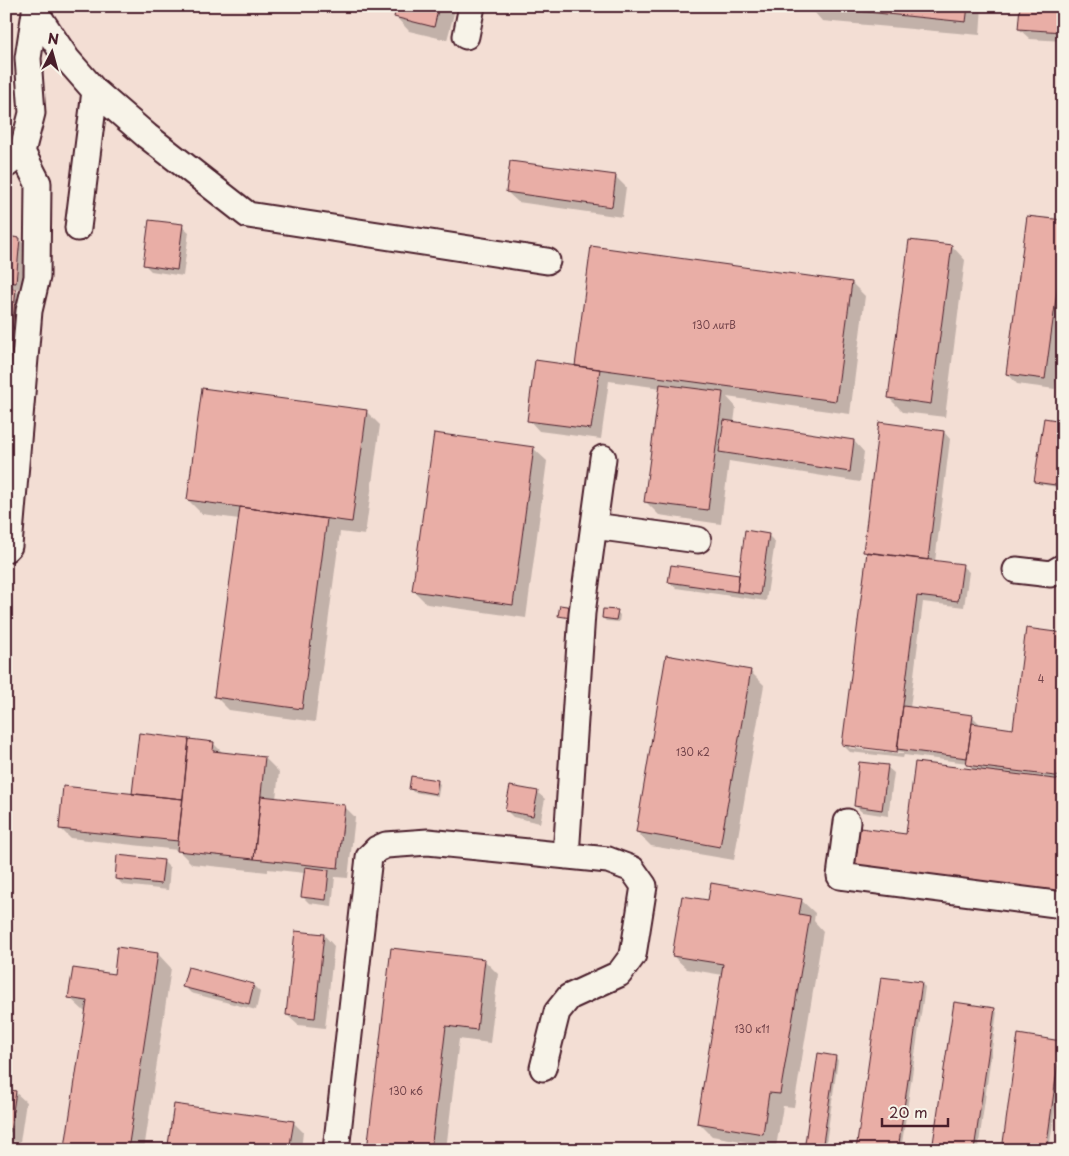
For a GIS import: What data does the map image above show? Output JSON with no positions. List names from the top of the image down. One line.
{"house_numbers":["130 литВ","4","130 к2","130 к11","130 к6"],"scale_bar":"20 m","north":"top"}
